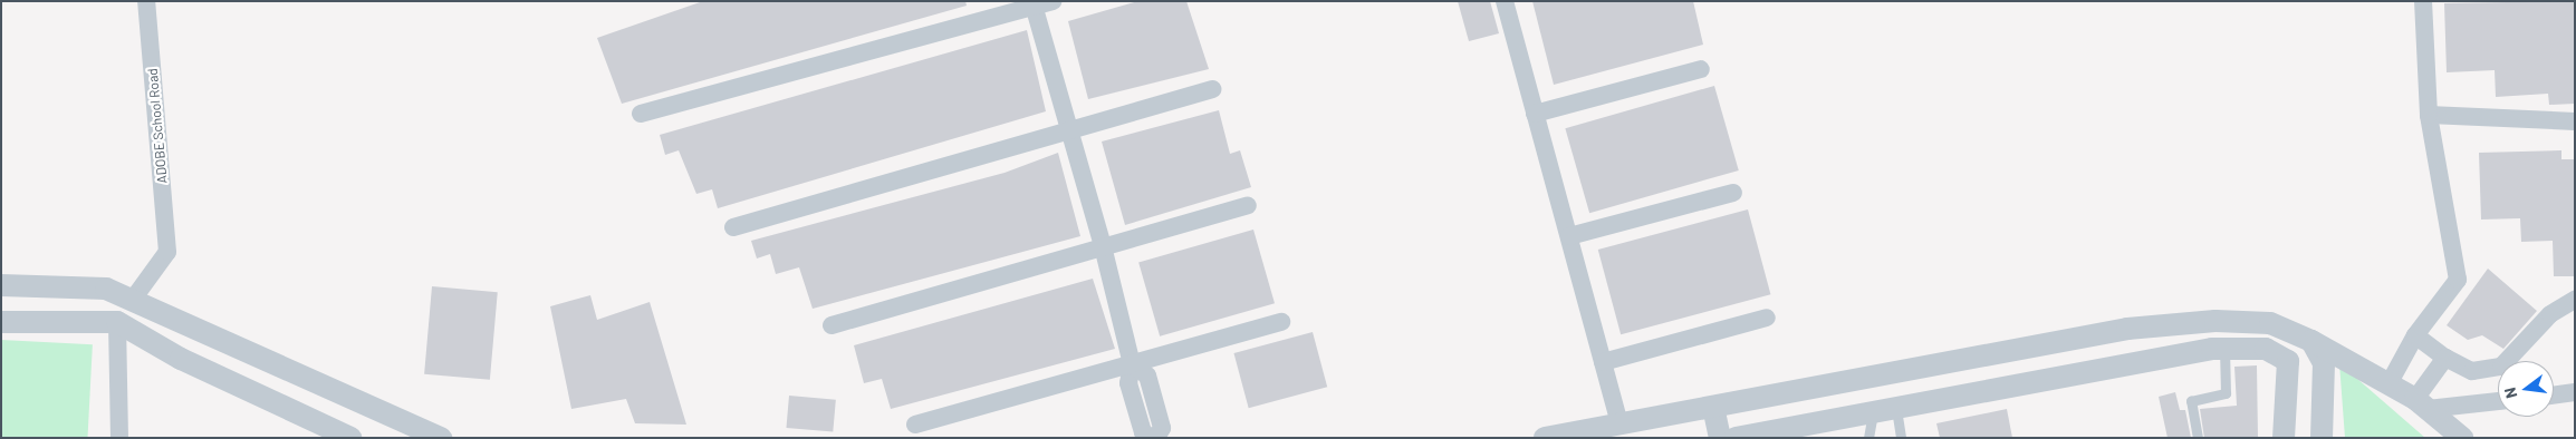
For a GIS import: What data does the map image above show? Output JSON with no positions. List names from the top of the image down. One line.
{"streets":{"street":["ADOBE School Road"]},"north":"left"}
